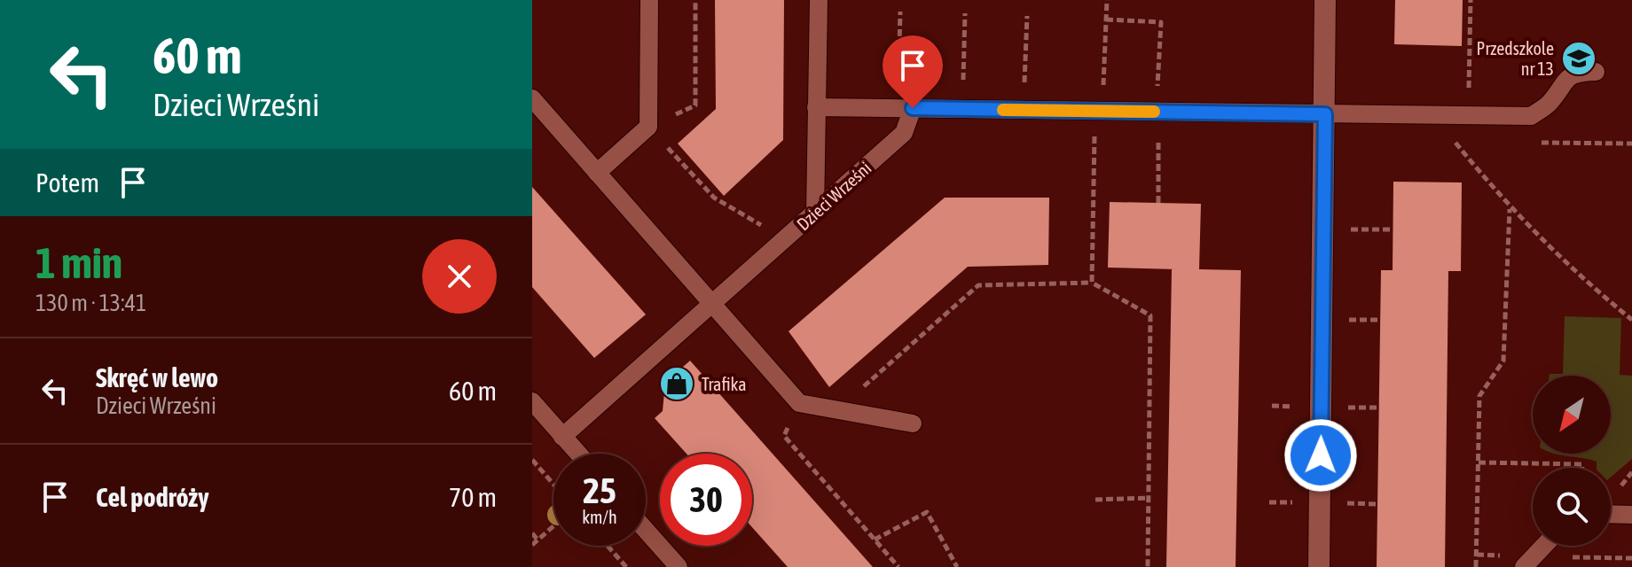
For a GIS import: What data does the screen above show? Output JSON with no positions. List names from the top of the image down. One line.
{"streets":{"lane":["Dzieci Wrześni"]},"places":{"school or university":["Przedszkole nr 13"],"shop":["Trafika"]},"north":"bottom left","page":{"turn":["60 m","Dzieci Wrześni"],"then":"Potem","heading":["1 min","130 m · 13:41"],"list":[{"name":"Skręć w lewo","note":"Dzieci Wrześni","value":"60 m"},{"name":"Cel podróży","value":"70 m"}],"speed":"25 km/h","limit":"30"}}
